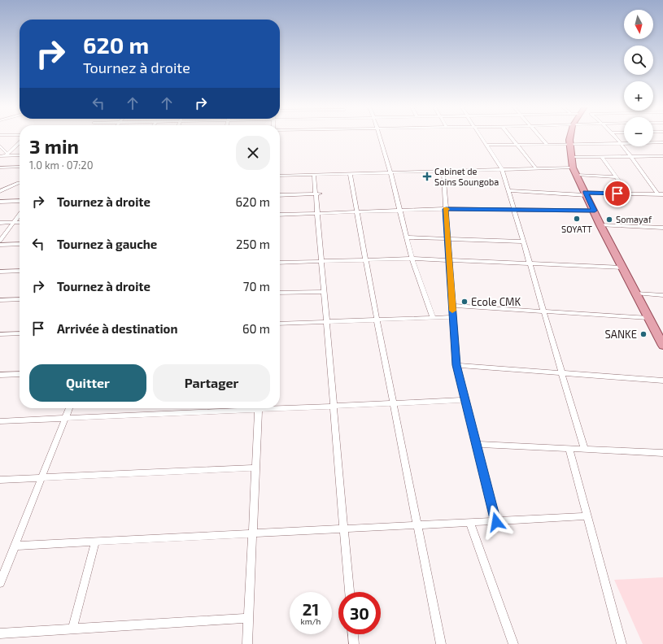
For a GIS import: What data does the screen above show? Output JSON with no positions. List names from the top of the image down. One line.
{"places":{"health":["Cabinet de Soins Soungoba"],"other":["SOYATT","Somayaf","Ecole CMK","SANKE"]},"north":"bottom","page":{"map_buttons":["+","−"],"turn":["620 m","Tournez à droite"],"heading":["3 min","1.0 km · 07:20"],"list":[{"name":"Tournez à droite","value":"620 m"},{"name":"Tournez à gauche","value":"250 m"},{"name":"Tournez à droite","value":"70 m"},{"name":"Arrivée à destination","value":"60 m"}],"buttons":["Quitter","Partager"],"speed":"21 km/h","limit":"30"}}
